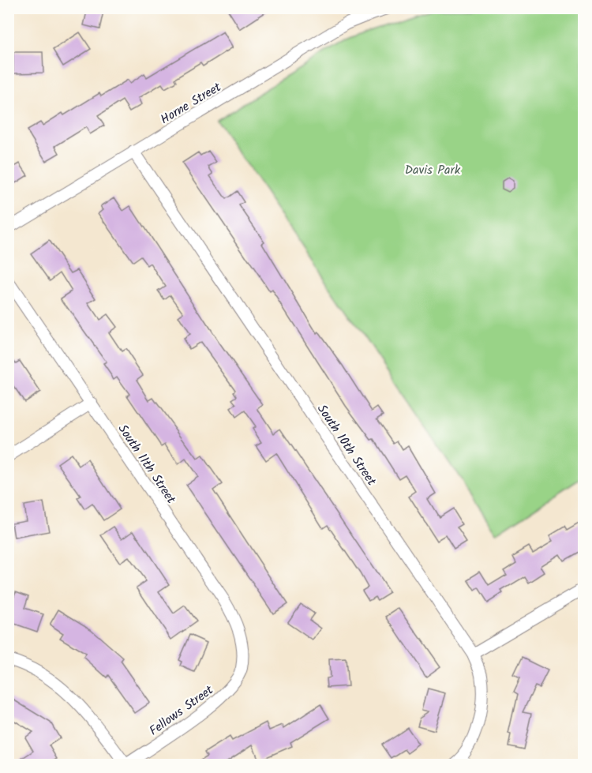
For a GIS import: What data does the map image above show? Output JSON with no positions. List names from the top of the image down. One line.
{"streets":{"street":["Horne Street","South 10th Street","South 11th Street","Fellows Street"]},"crossings":[["Horne Street","South 10th Street"],["South 11th Street","Fellows Street"]],"parks":["Davis Park"]}
